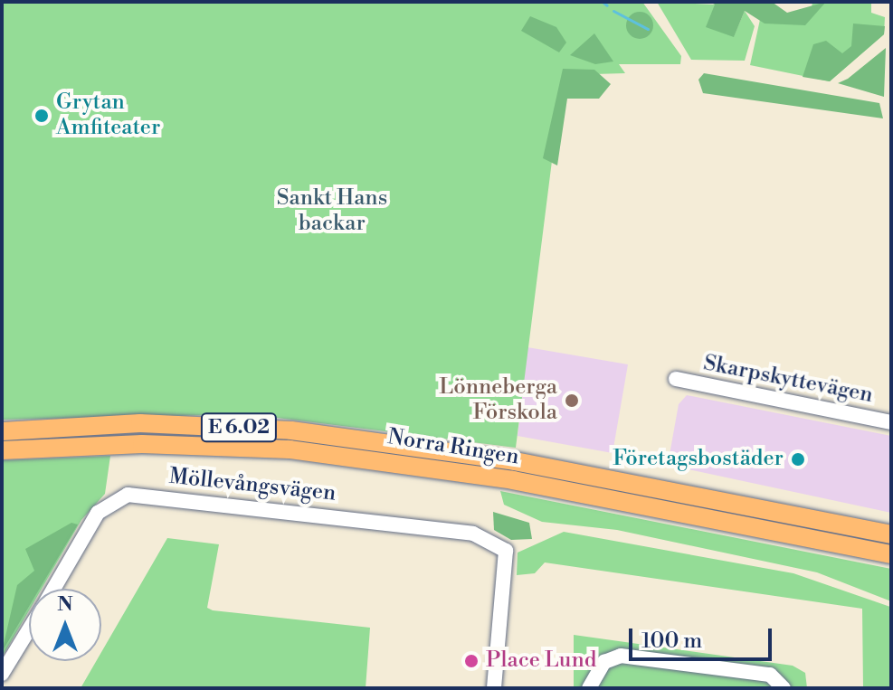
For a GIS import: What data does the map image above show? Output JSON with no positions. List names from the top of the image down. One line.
{"streets":{"main road":["E 6.02","Norra Ringen"],"street":["Skarpskyttevägen","Möllevångsvägen"]},"parks":["Sankt Hans backar"],"places":["Grytan Amfiteater","Lönneberga Förskola","Företagsbostäder","Place Lund"],"scale_bar":"100 m","north":"top"}
